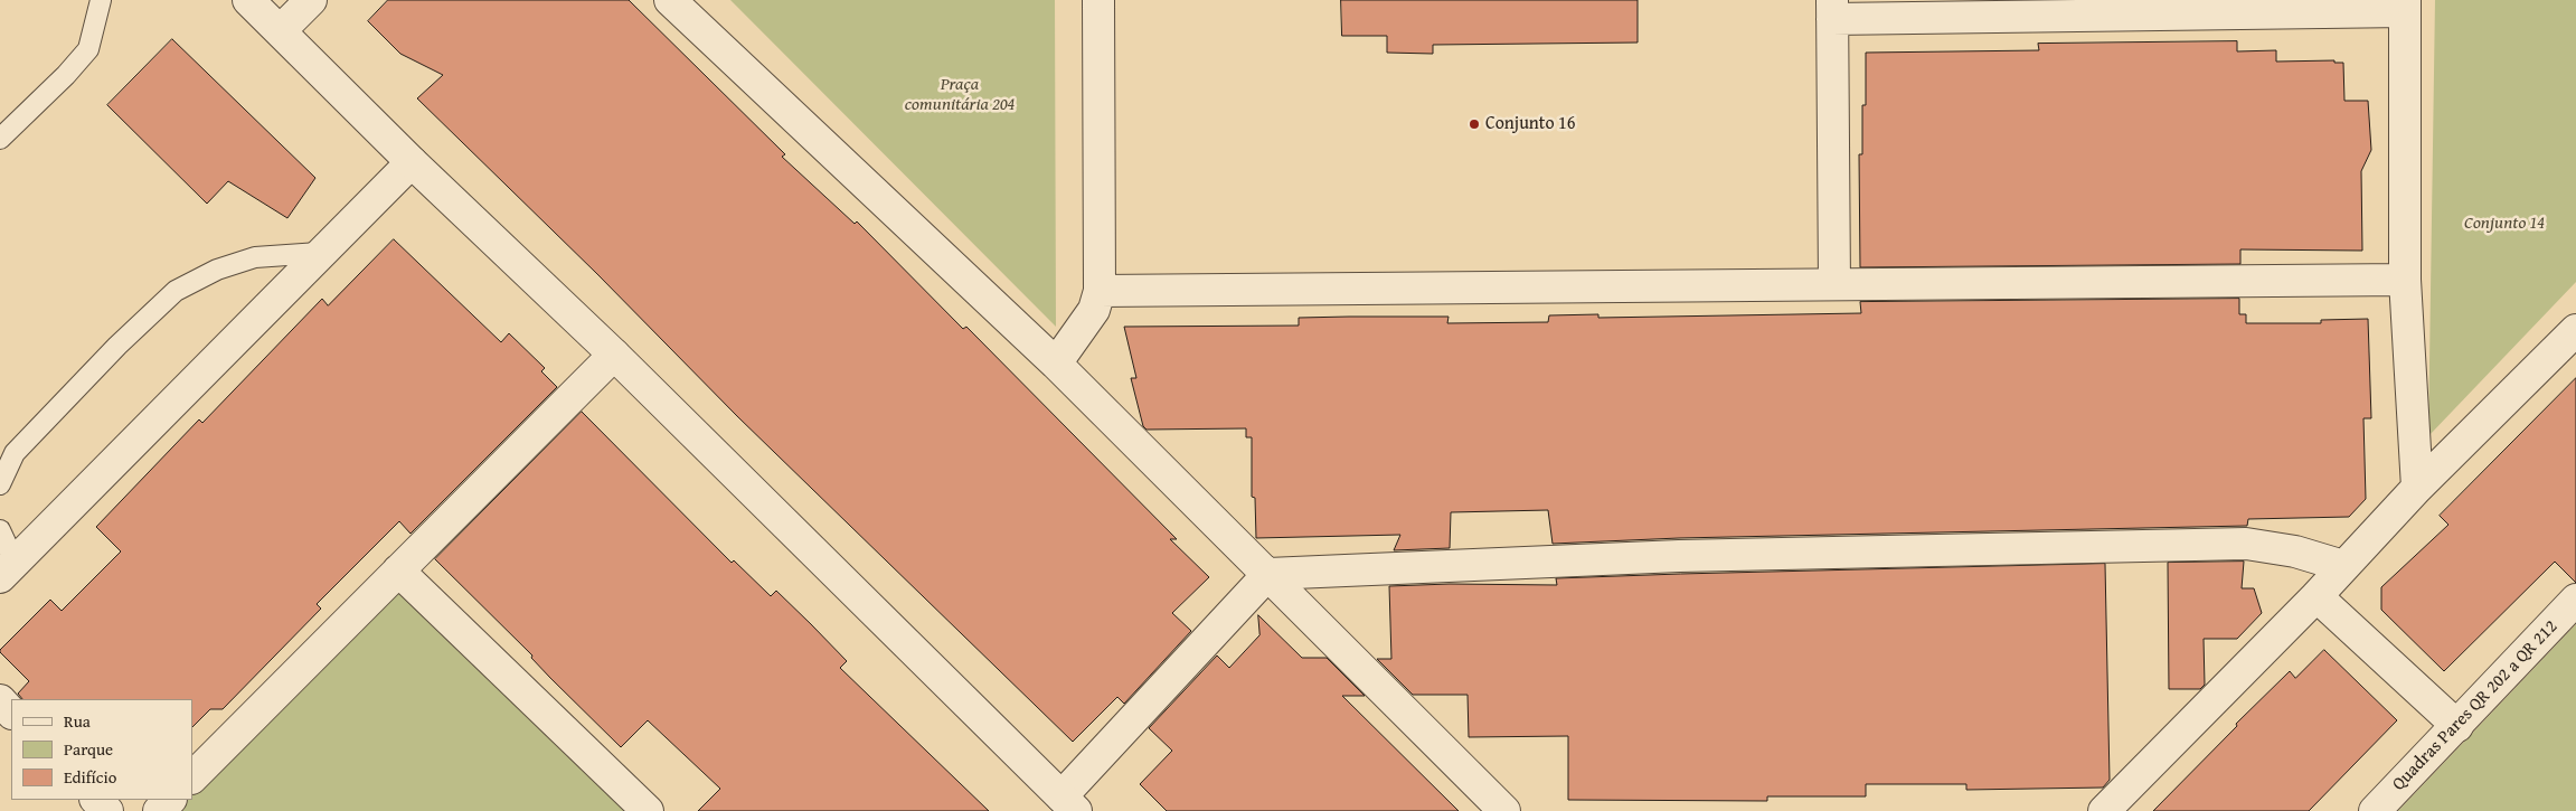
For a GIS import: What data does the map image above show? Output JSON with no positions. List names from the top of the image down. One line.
{"streets":{"street":["Quadras Pares QR 202 a QR 212"]},"parks":["Praça comunitária 204","Conjunto 14"],"places":["Conjunto 16"],"legend":["Rua","Parque","Edifício"]}
